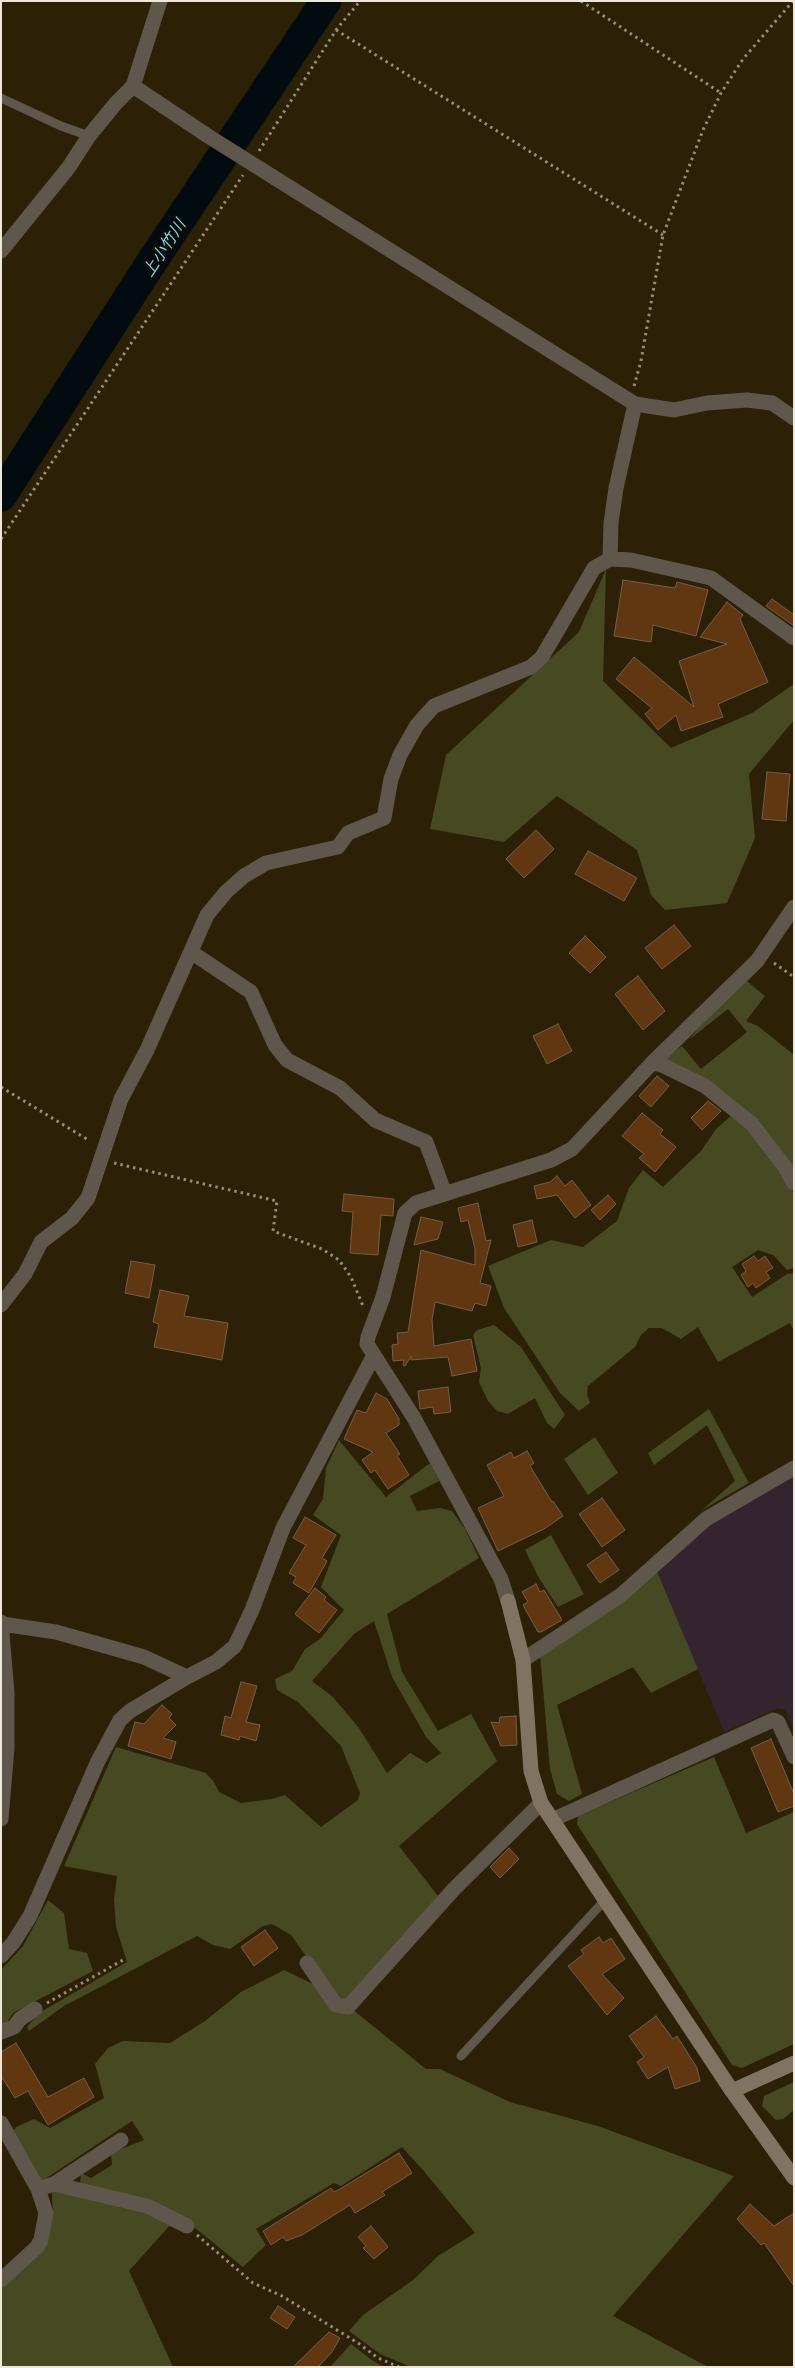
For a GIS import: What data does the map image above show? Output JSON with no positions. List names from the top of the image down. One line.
{"water":["上小竹川"]}
